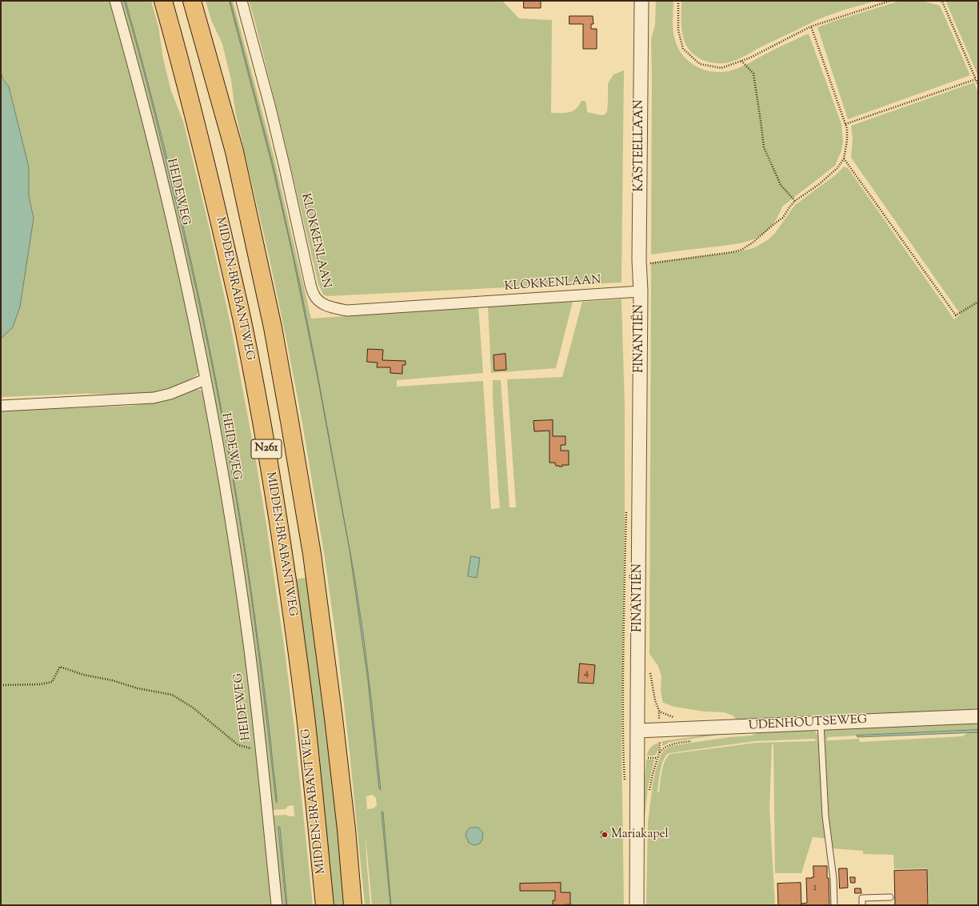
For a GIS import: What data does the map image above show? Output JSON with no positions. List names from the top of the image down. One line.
{"streets":{"highway":["MIDDEN-BRABANTWEG","N261"],"street":["KASTEELLAAN","HEIDEWEG","KLOKKENLAAN","FINANTIËN","UDENHOUTSEWEG"]},"crossings":[["KASTEELLAAN","KLOKKENLAAN"],["KASTEELLAAN","FINANTIËN"],["KLOKKENLAAN","FINANTIËN"],["FINANTIËN","UDENHOUTSEWEG"]],"places":["Mariakapel"],"house_numbers":["4","1"]}
